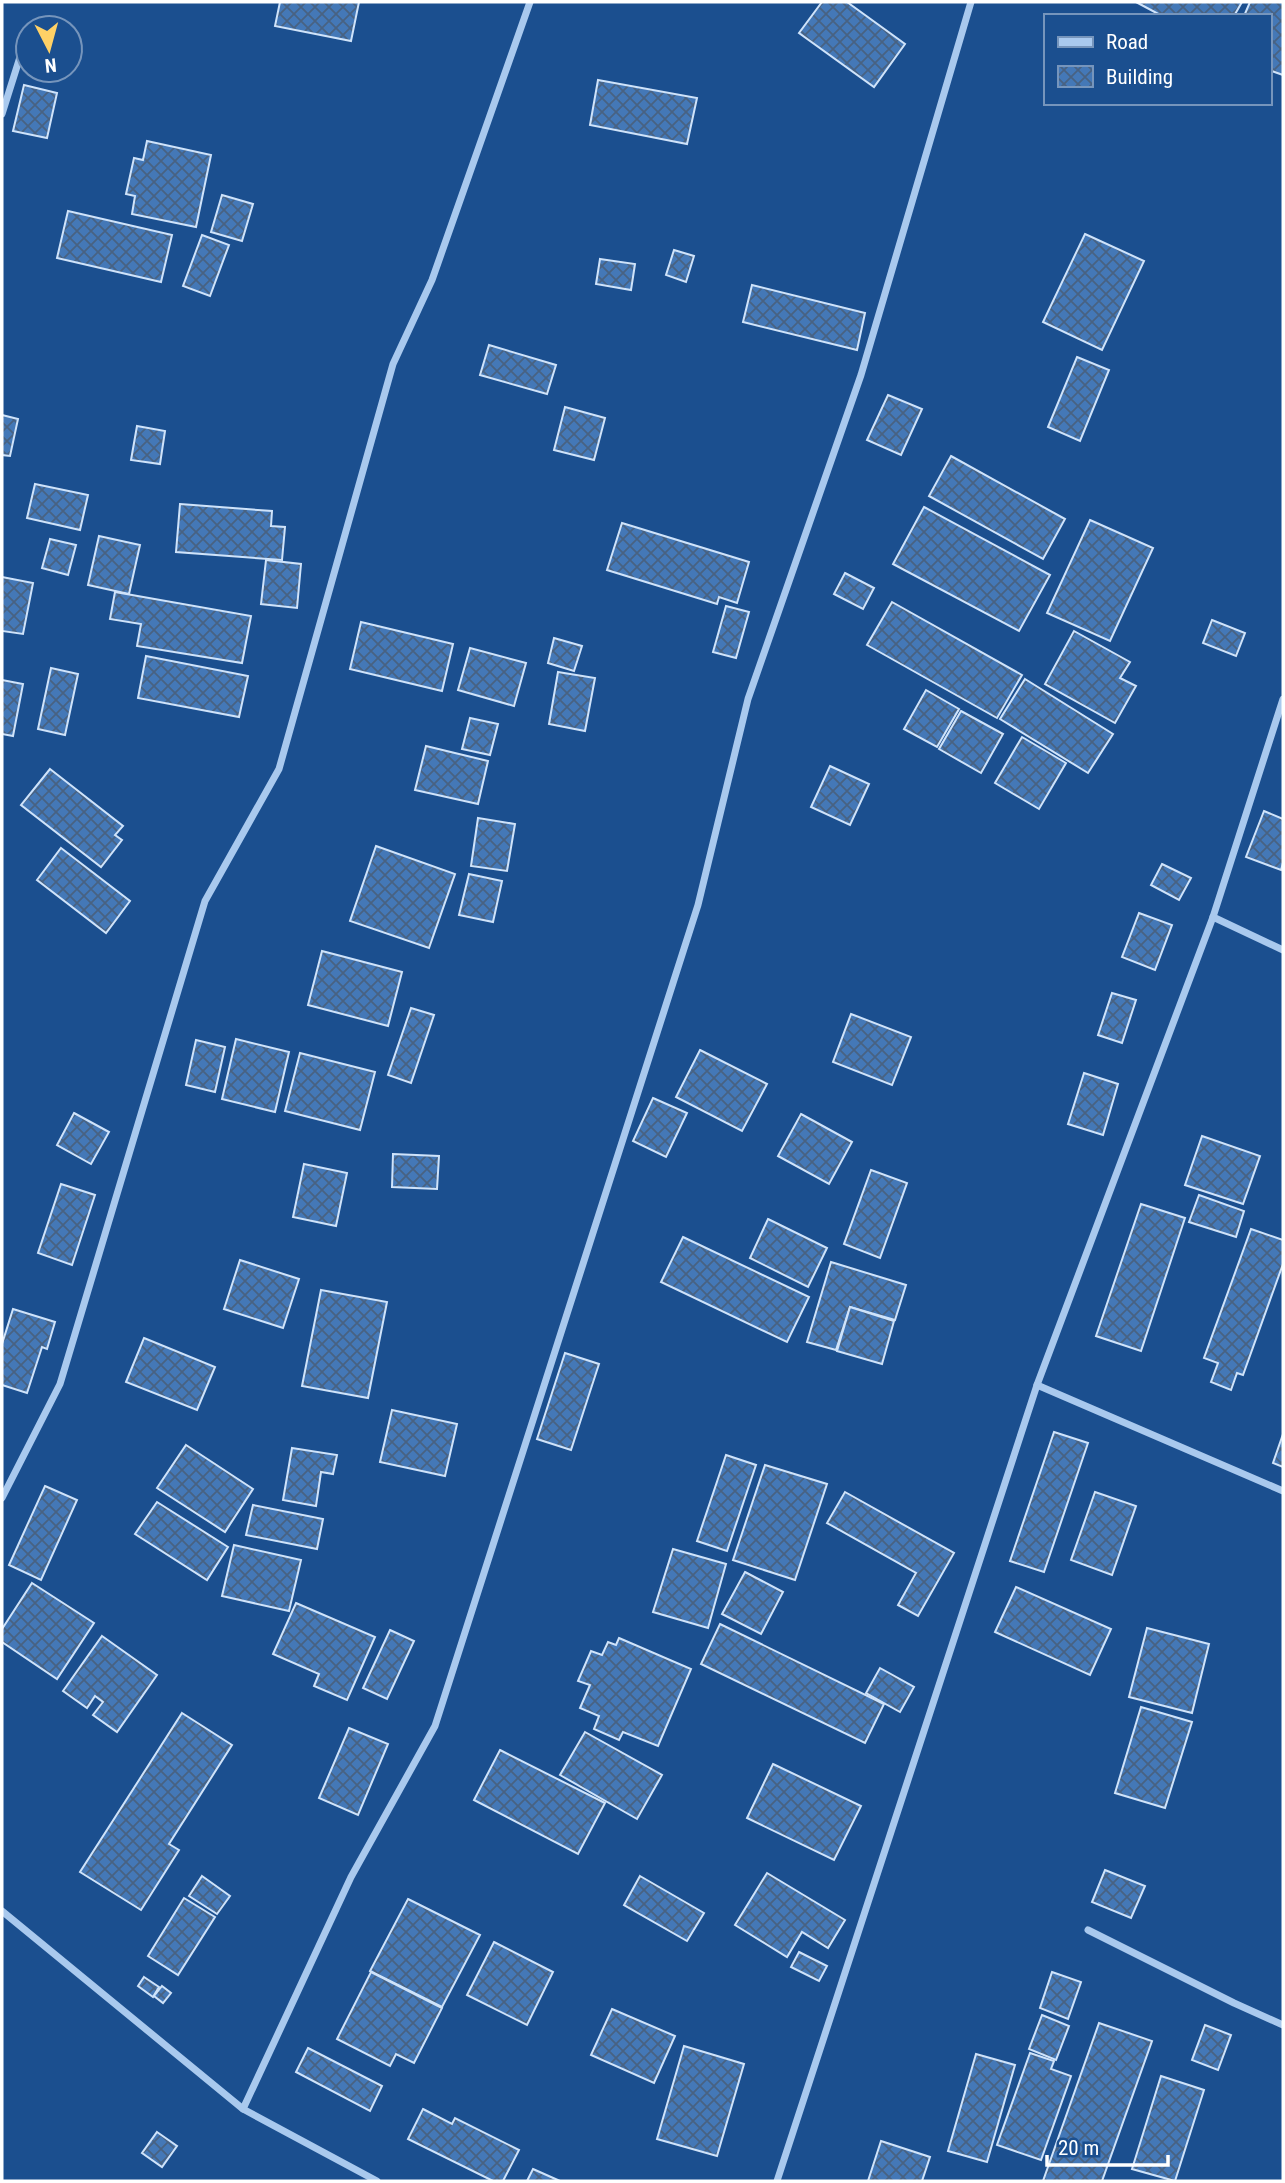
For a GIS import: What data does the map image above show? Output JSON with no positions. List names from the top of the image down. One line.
{"legend":["Road","Building"],"scale_bar":"20 m","north":"bottom"}
